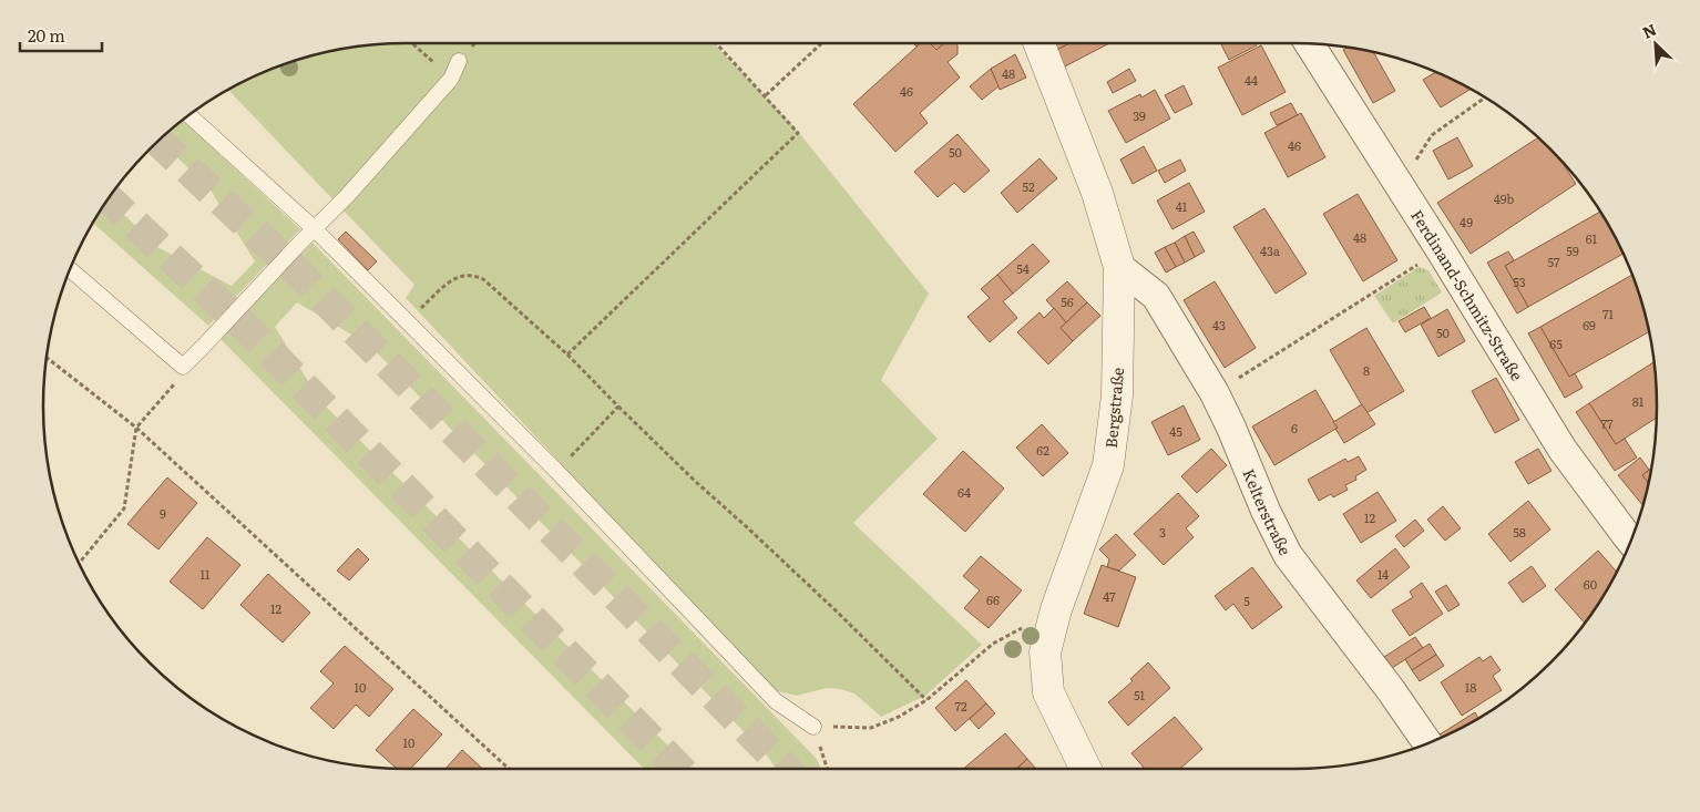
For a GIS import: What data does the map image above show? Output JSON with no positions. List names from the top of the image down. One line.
{"streets":{"street":["Ferdinand-Schmitz-Straße","Bergstraße","Kelterstraße"]},"crossings":[["Bergstraße","Kelterstraße"]],"house_numbers":["48","44","46","39","46","50","52","49b","41","49","48","61","43a","59","57","54","53","56","71","43","69","50","65","8","81","77","6","45","62","64","9","12","3","58","11","14","60","47","66","5","12","10","18","51","72","10"],"scale_bar":"20 m","north":"top left"}
